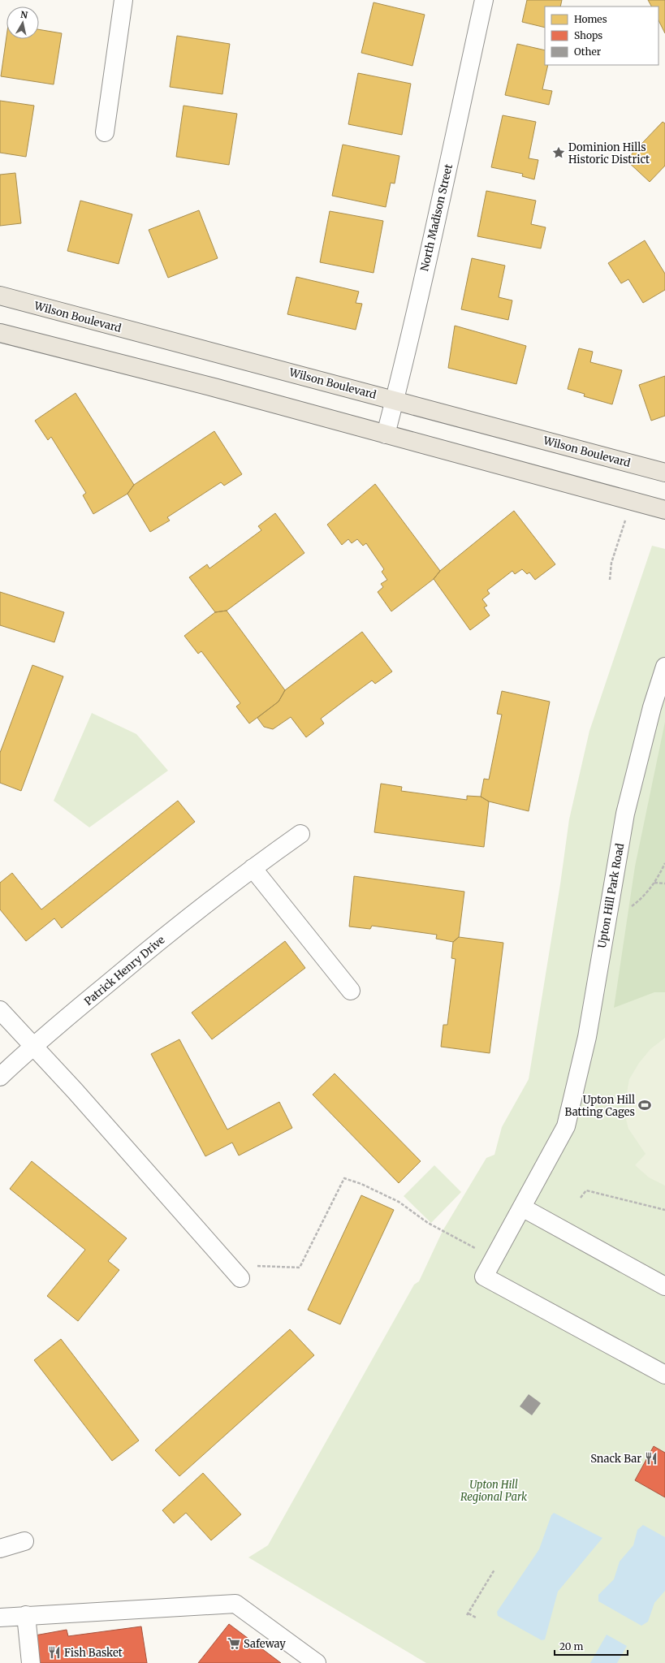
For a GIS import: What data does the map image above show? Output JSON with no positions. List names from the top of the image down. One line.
{"streets":{"main road":["Wilson Boulevard"],"street":["North Madison Street","Upton Hill Park Road","Patrick Henry Drive"]},"crossings":[["North Madison Street","Wilson Boulevard"]],"parks":["Upton Hill Regional Park"],"places":{"place":["Dominion Hills Historic District"],"sports":["Upton Hill Batting Cages"],"restaurant":["Snack Bar","Fish Basket"],"supermarket":["Safeway"]},"legend":["Homes","Shops","Other"],"scale_bar":"20 m","north":"top"}
